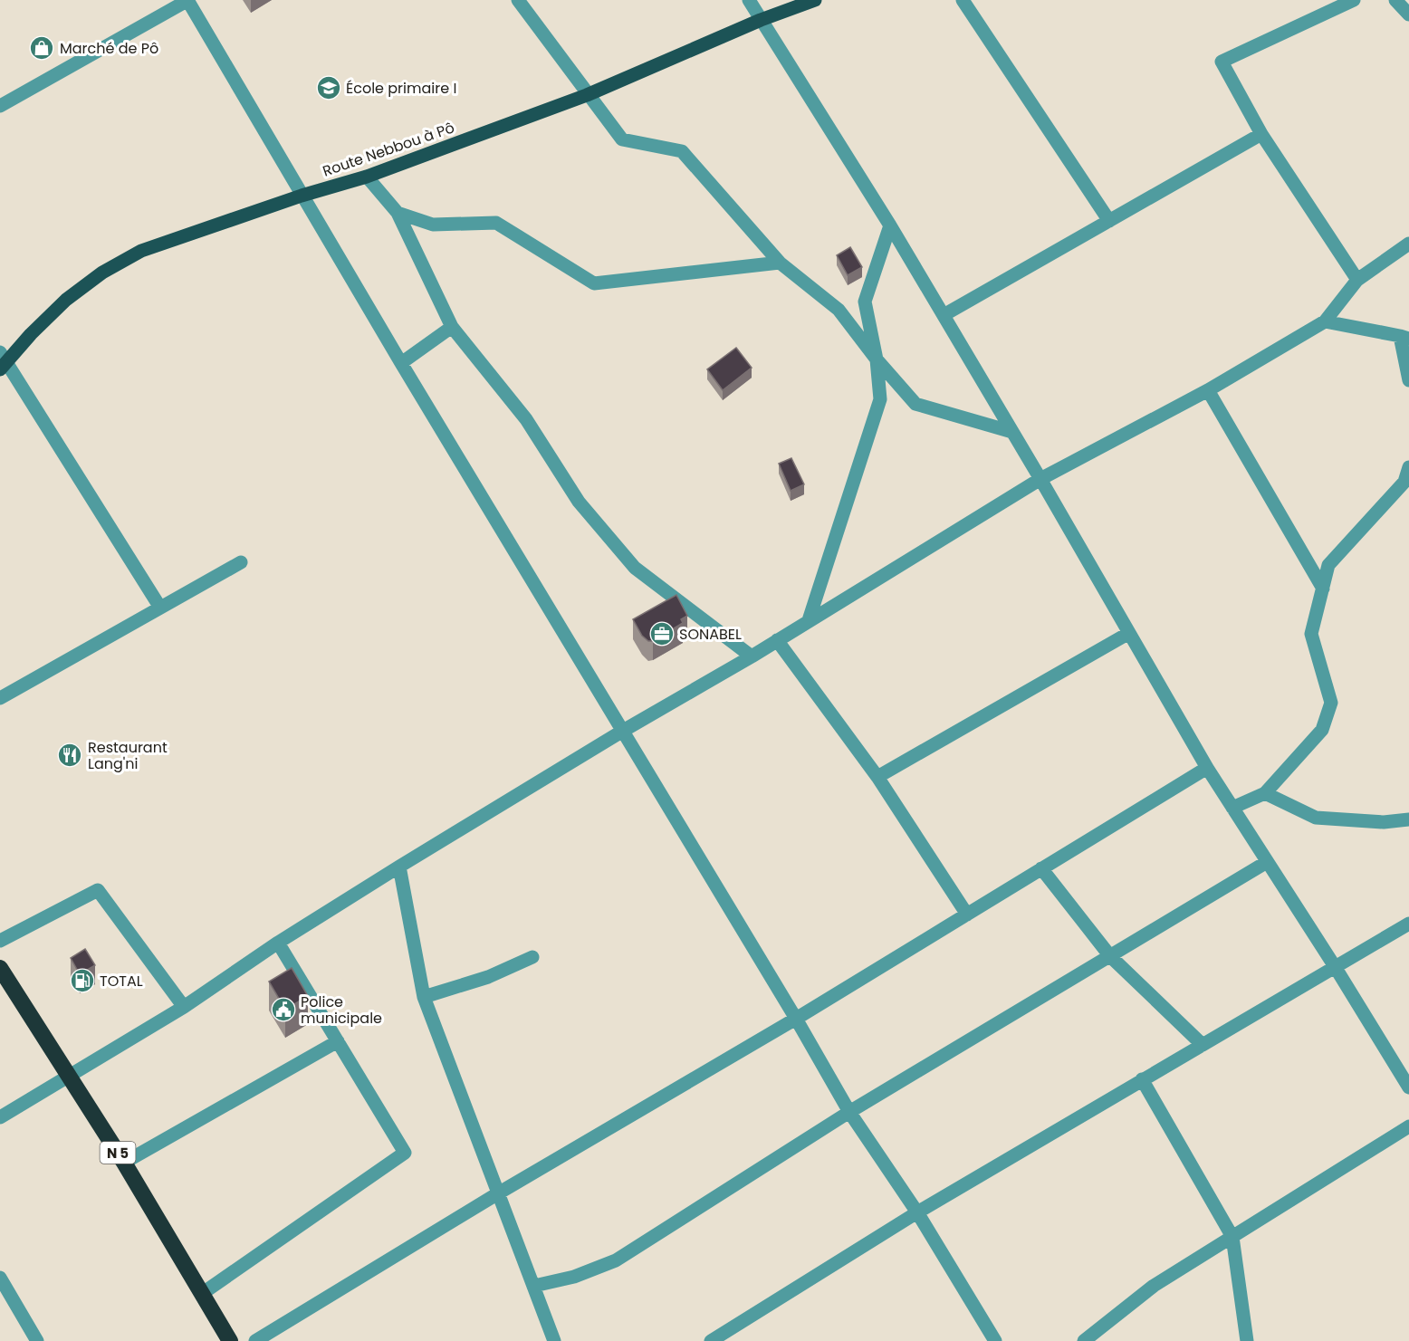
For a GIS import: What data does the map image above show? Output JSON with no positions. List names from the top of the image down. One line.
{"streets":{"highway":["N 5"],"main road":["Route Nebbou à Pô"]},"places":{"shop":["Marché de Pô"],"school or university":["École primaire I"],"office":["SONABEL"],"restaurant":["Restaurant Lang'ni"],"fuel station":["TOTAL"],"public building":["Police municipale"]}}
